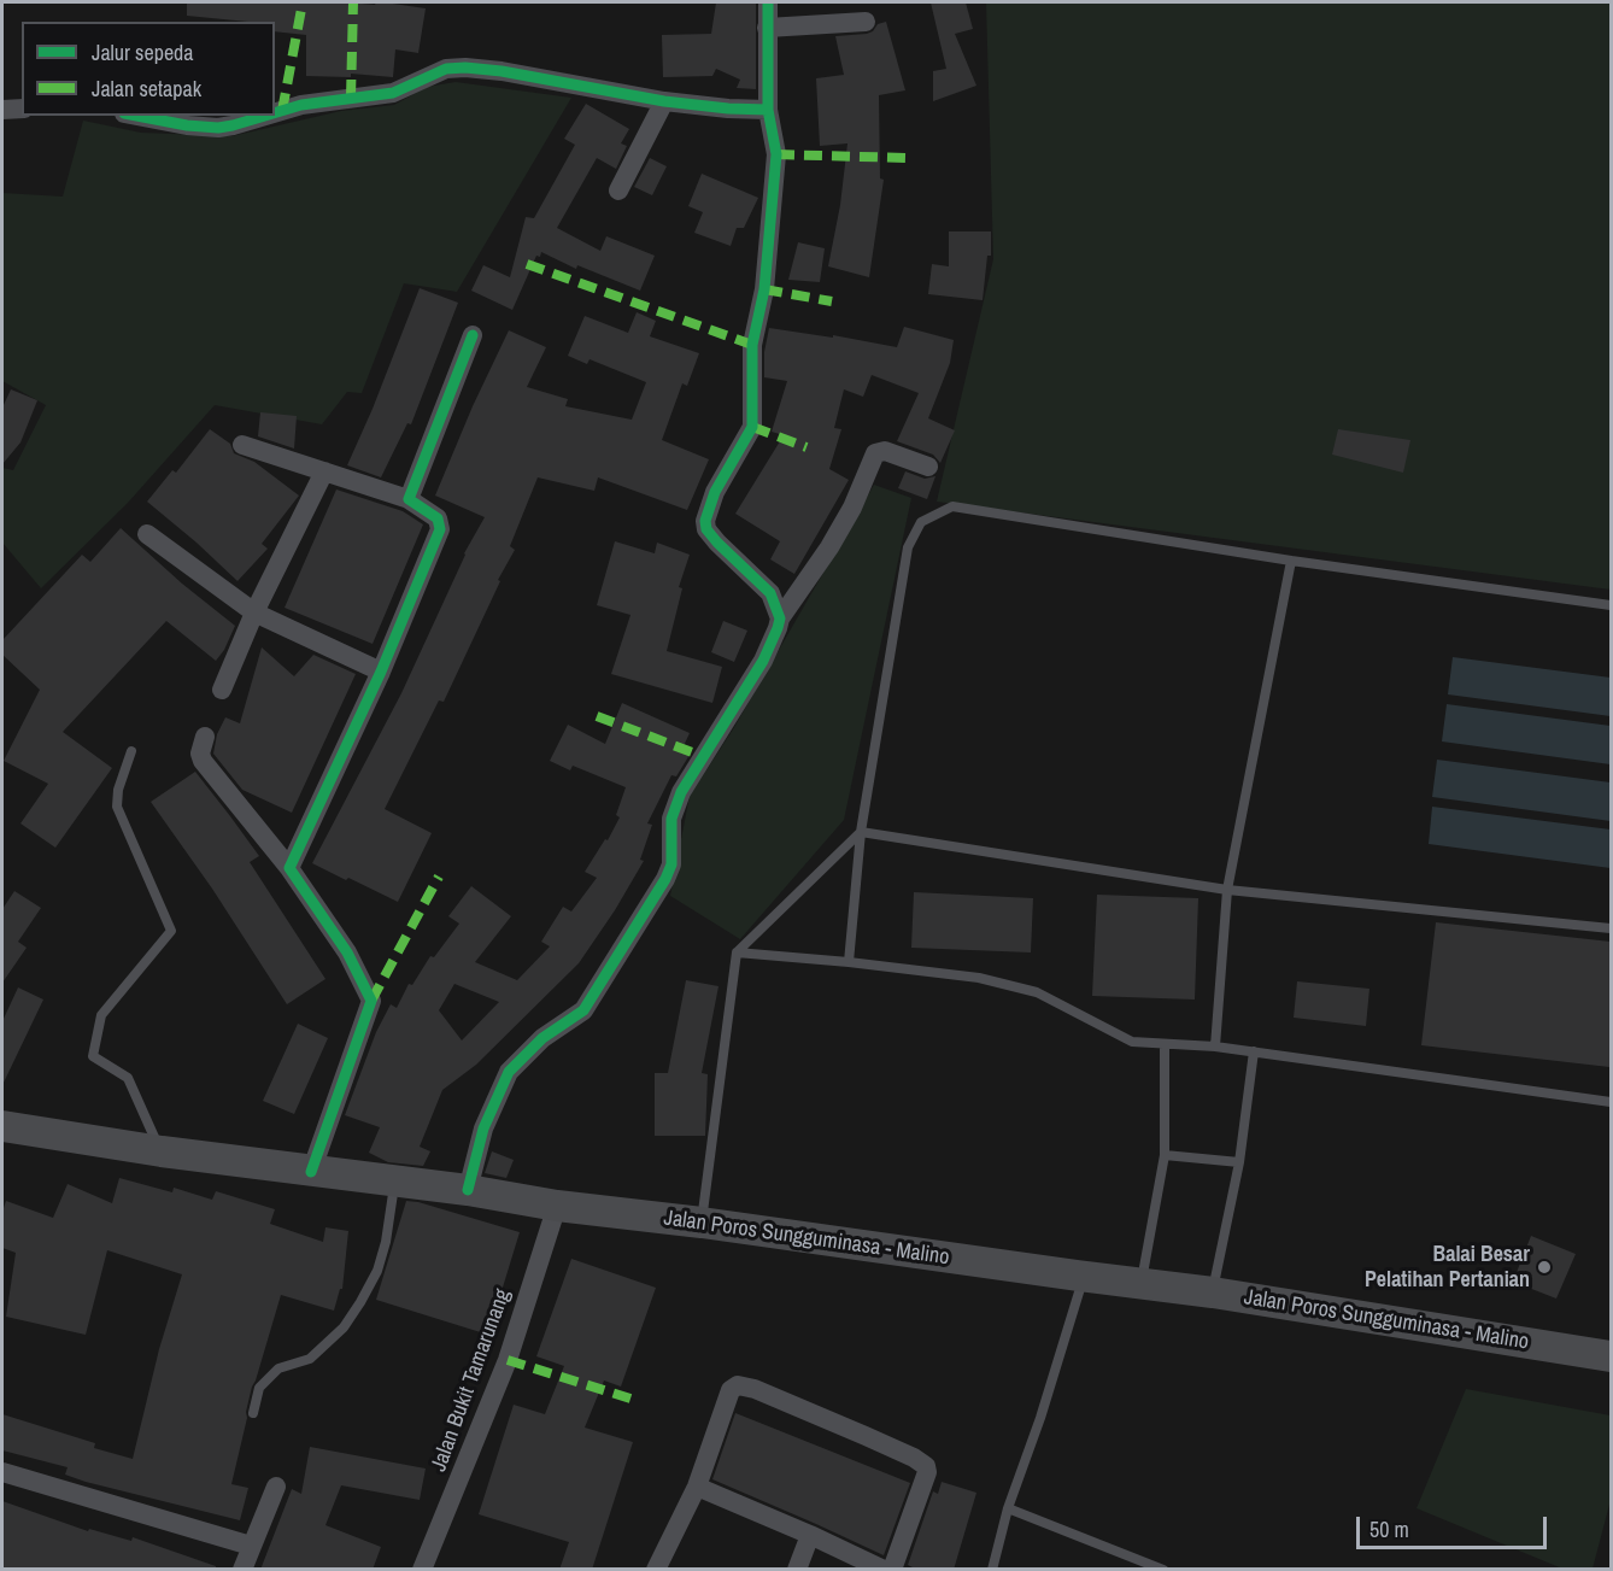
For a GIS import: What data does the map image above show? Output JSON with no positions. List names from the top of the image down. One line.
{"streets":{"main road":["Jalan Poros Sungguminasa - Malino"],"street":["Jalan Bukit Tamarunang"]},"crossings":[["Jalan Poros Sungguminasa - Malino","Jalan Bukit Tamarunang"]],"places":["Balai Besar Pelatihan Pertanian"],"legend":["Jalur sepeda","Jalan setapak"],"scale_bar":"50 m"}
